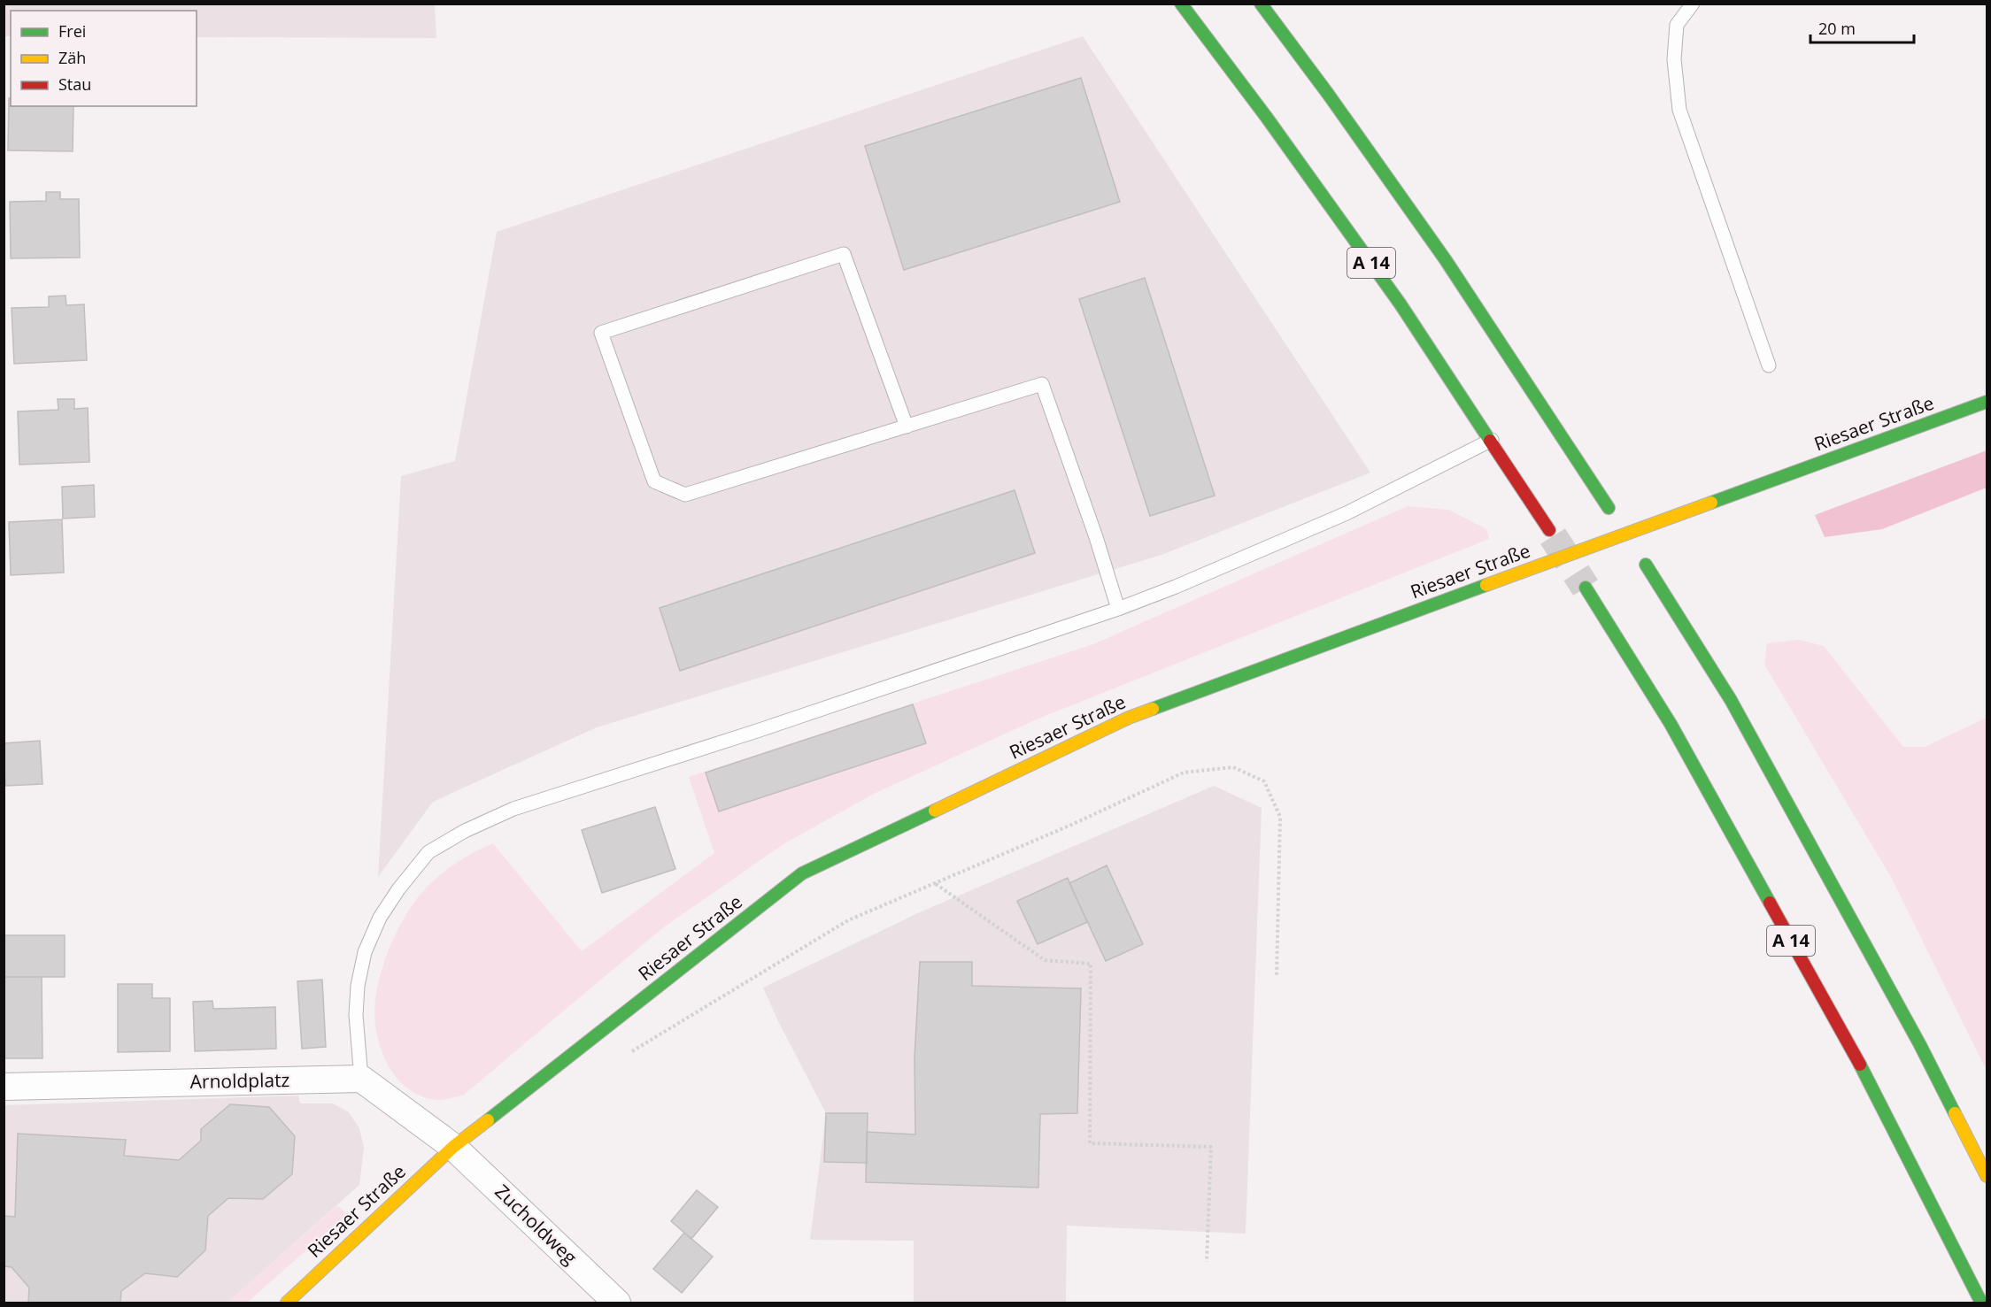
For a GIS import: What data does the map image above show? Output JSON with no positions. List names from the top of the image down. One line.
{"streets":{"main road":["A 14","Riesaer Straße"],"street":["Arnoldplatz","Zucholdweg"]},"crossings":[["Riesaer Straße","Zucholdweg"]],"legend":["Frei","Zäh","Stau"],"scale_bar":"20 m"}
